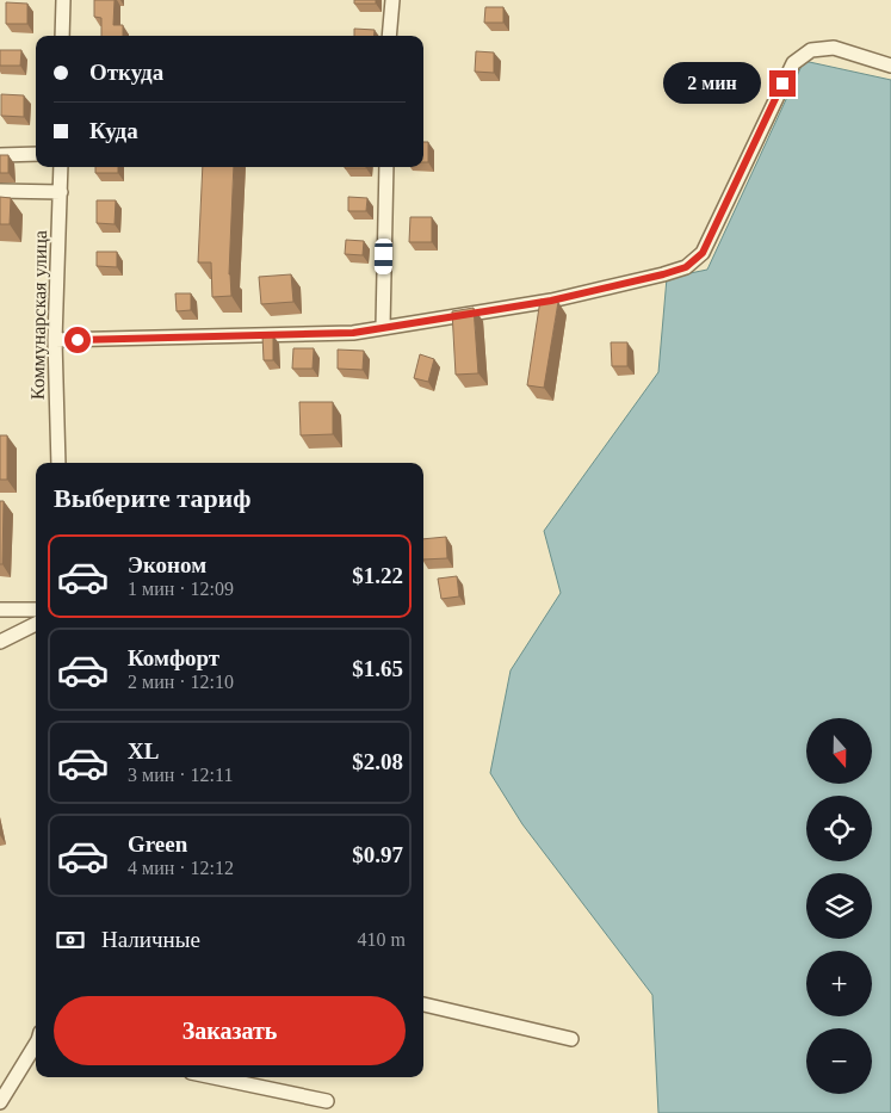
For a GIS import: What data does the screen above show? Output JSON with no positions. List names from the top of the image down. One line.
{"streets":{"street":["Коммунарская улица"]},"north":"bottom","page":{"banner":["Откуда","Куда"],"bubble":"2 мин","heading":"Выберите тариф","list":[{"name":"Эконом","note":"1 мин · 12:09","value":"$1.22"},{"name":"Комфорт","note":"2 мин · 12:10","value":"$1.65"},{"name":"XL","note":"3 мин · 12:11","value":"$2.08"},{"name":"Green","note":"4 мин · 12:12","value":"$0.97"}],"map_buttons":["+","−"],"pay":["Наличные","410 m"],"buttons":"Заказать"}}
